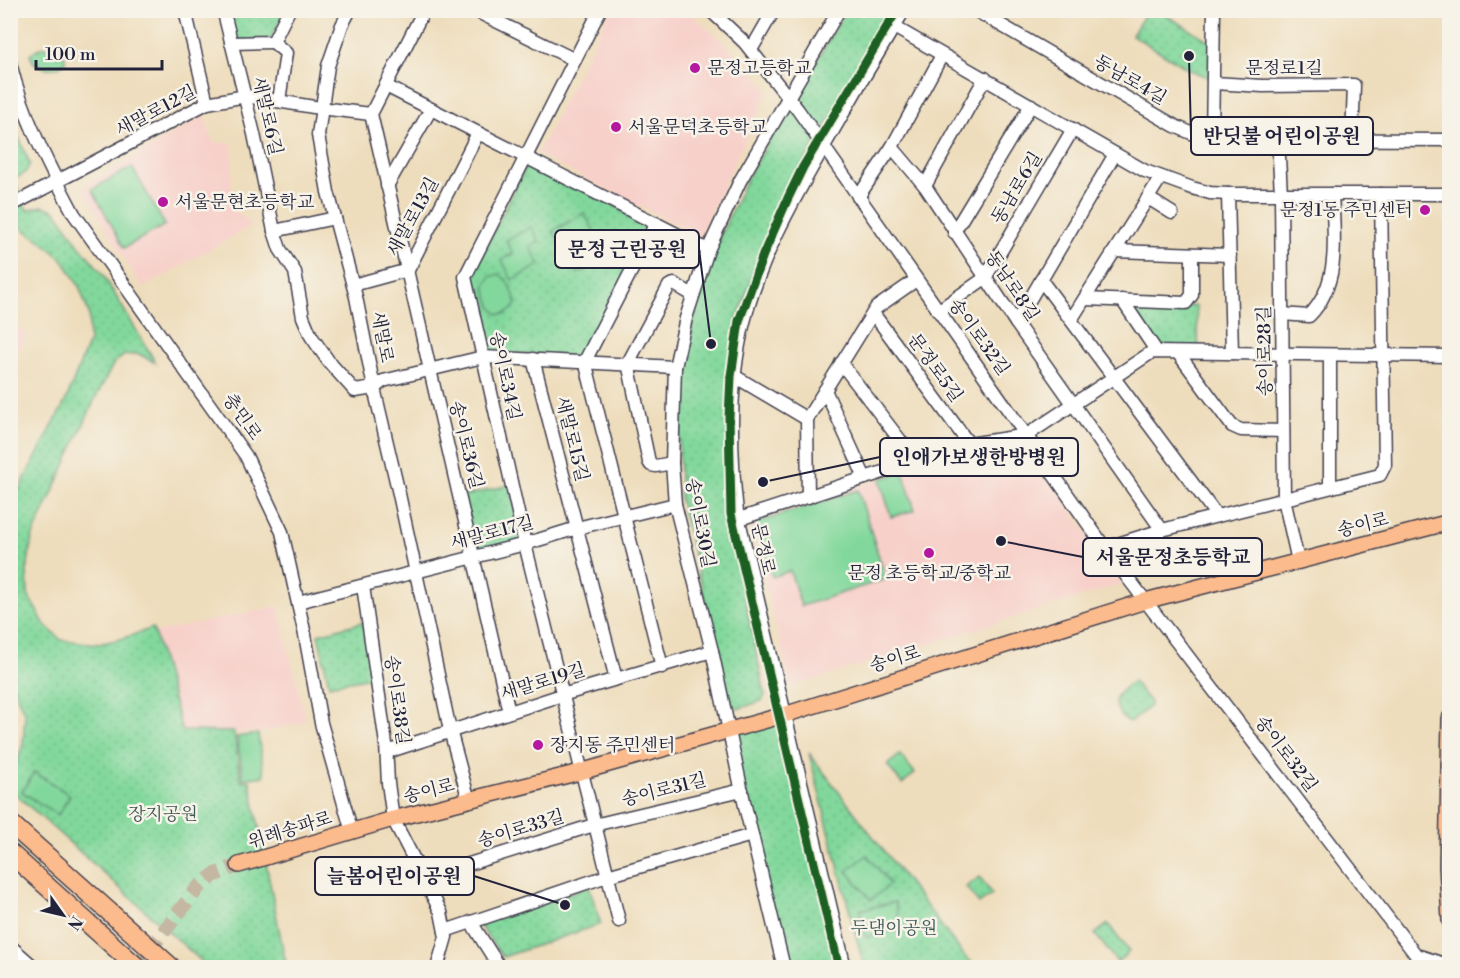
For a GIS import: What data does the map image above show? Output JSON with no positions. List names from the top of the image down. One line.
{"streets":{"main road":["송이로","위례송파로"],"street":["문정로1길","동남로4길","새말로12길","새말로6길","동남로6길","새말로13길","동남로8길","새말로","송이로32길","송이로28길","문정로5길","송이로34길","충민로","새말로15길","송이로36길","송이로30길","새말로17길","문정로","새말로19길","송이로38길","송이로31길","송이로33길"]},"crossings":[["문정로1길","동남로4길"],["동남로4길","송이로28길"],["새말로12길","새말로6길"],["새말로12길","새말로"],["새말로12길","충민로"],["새말로6길","새말로"],["동남로6길","동남로8길"],["동남로6길","송이로32길"],["새말로13길","새말로"],["새말로13길","송이로36길"],["새말로","송이로"],["새말로","새말로17길"],["새말로","새말로19길"],["송이로32길","송이로30길"],["송이로32길","송이로"],["송이로32길","문정로"],["송이로28길","송이로"],["송이로34길","송이로"],["송이로34길","새말로17길"],["송이로34길","새말로19길"],["송이로34길","송이로33길"],["충민로","송이로"],["충민로","위례송파로"],["새말로15길","새말로17길"],["송이로36길","새말로17길"],["송이로36길","새말로19길"],["송이로30길","송이로"],["송이로30길","새말로17길"],["송이로30길","새말로19길"],["송이로","문정로"],["송이로","송이로38길"],["송이로","송이로33길"],["송이로","위례송파로"],["새말로19길","송이로38길"],["송이로38길","송이로33길"],["송이로31길","송이로33길"]],"parks":["장지공원","두댐이공원"],"places":["반딧불 어린이공원","문정고등학교","서울문덕초등학교","서울문현초등학교","문정1동 주민센터","문정 근린공원","인애가보생한방병원","서울문정초등학교","문정 초등학교/중학교","장지동 주민센터","늘봄어린이공원"],"scale_bar":"100 m","north":"bottom right"}
